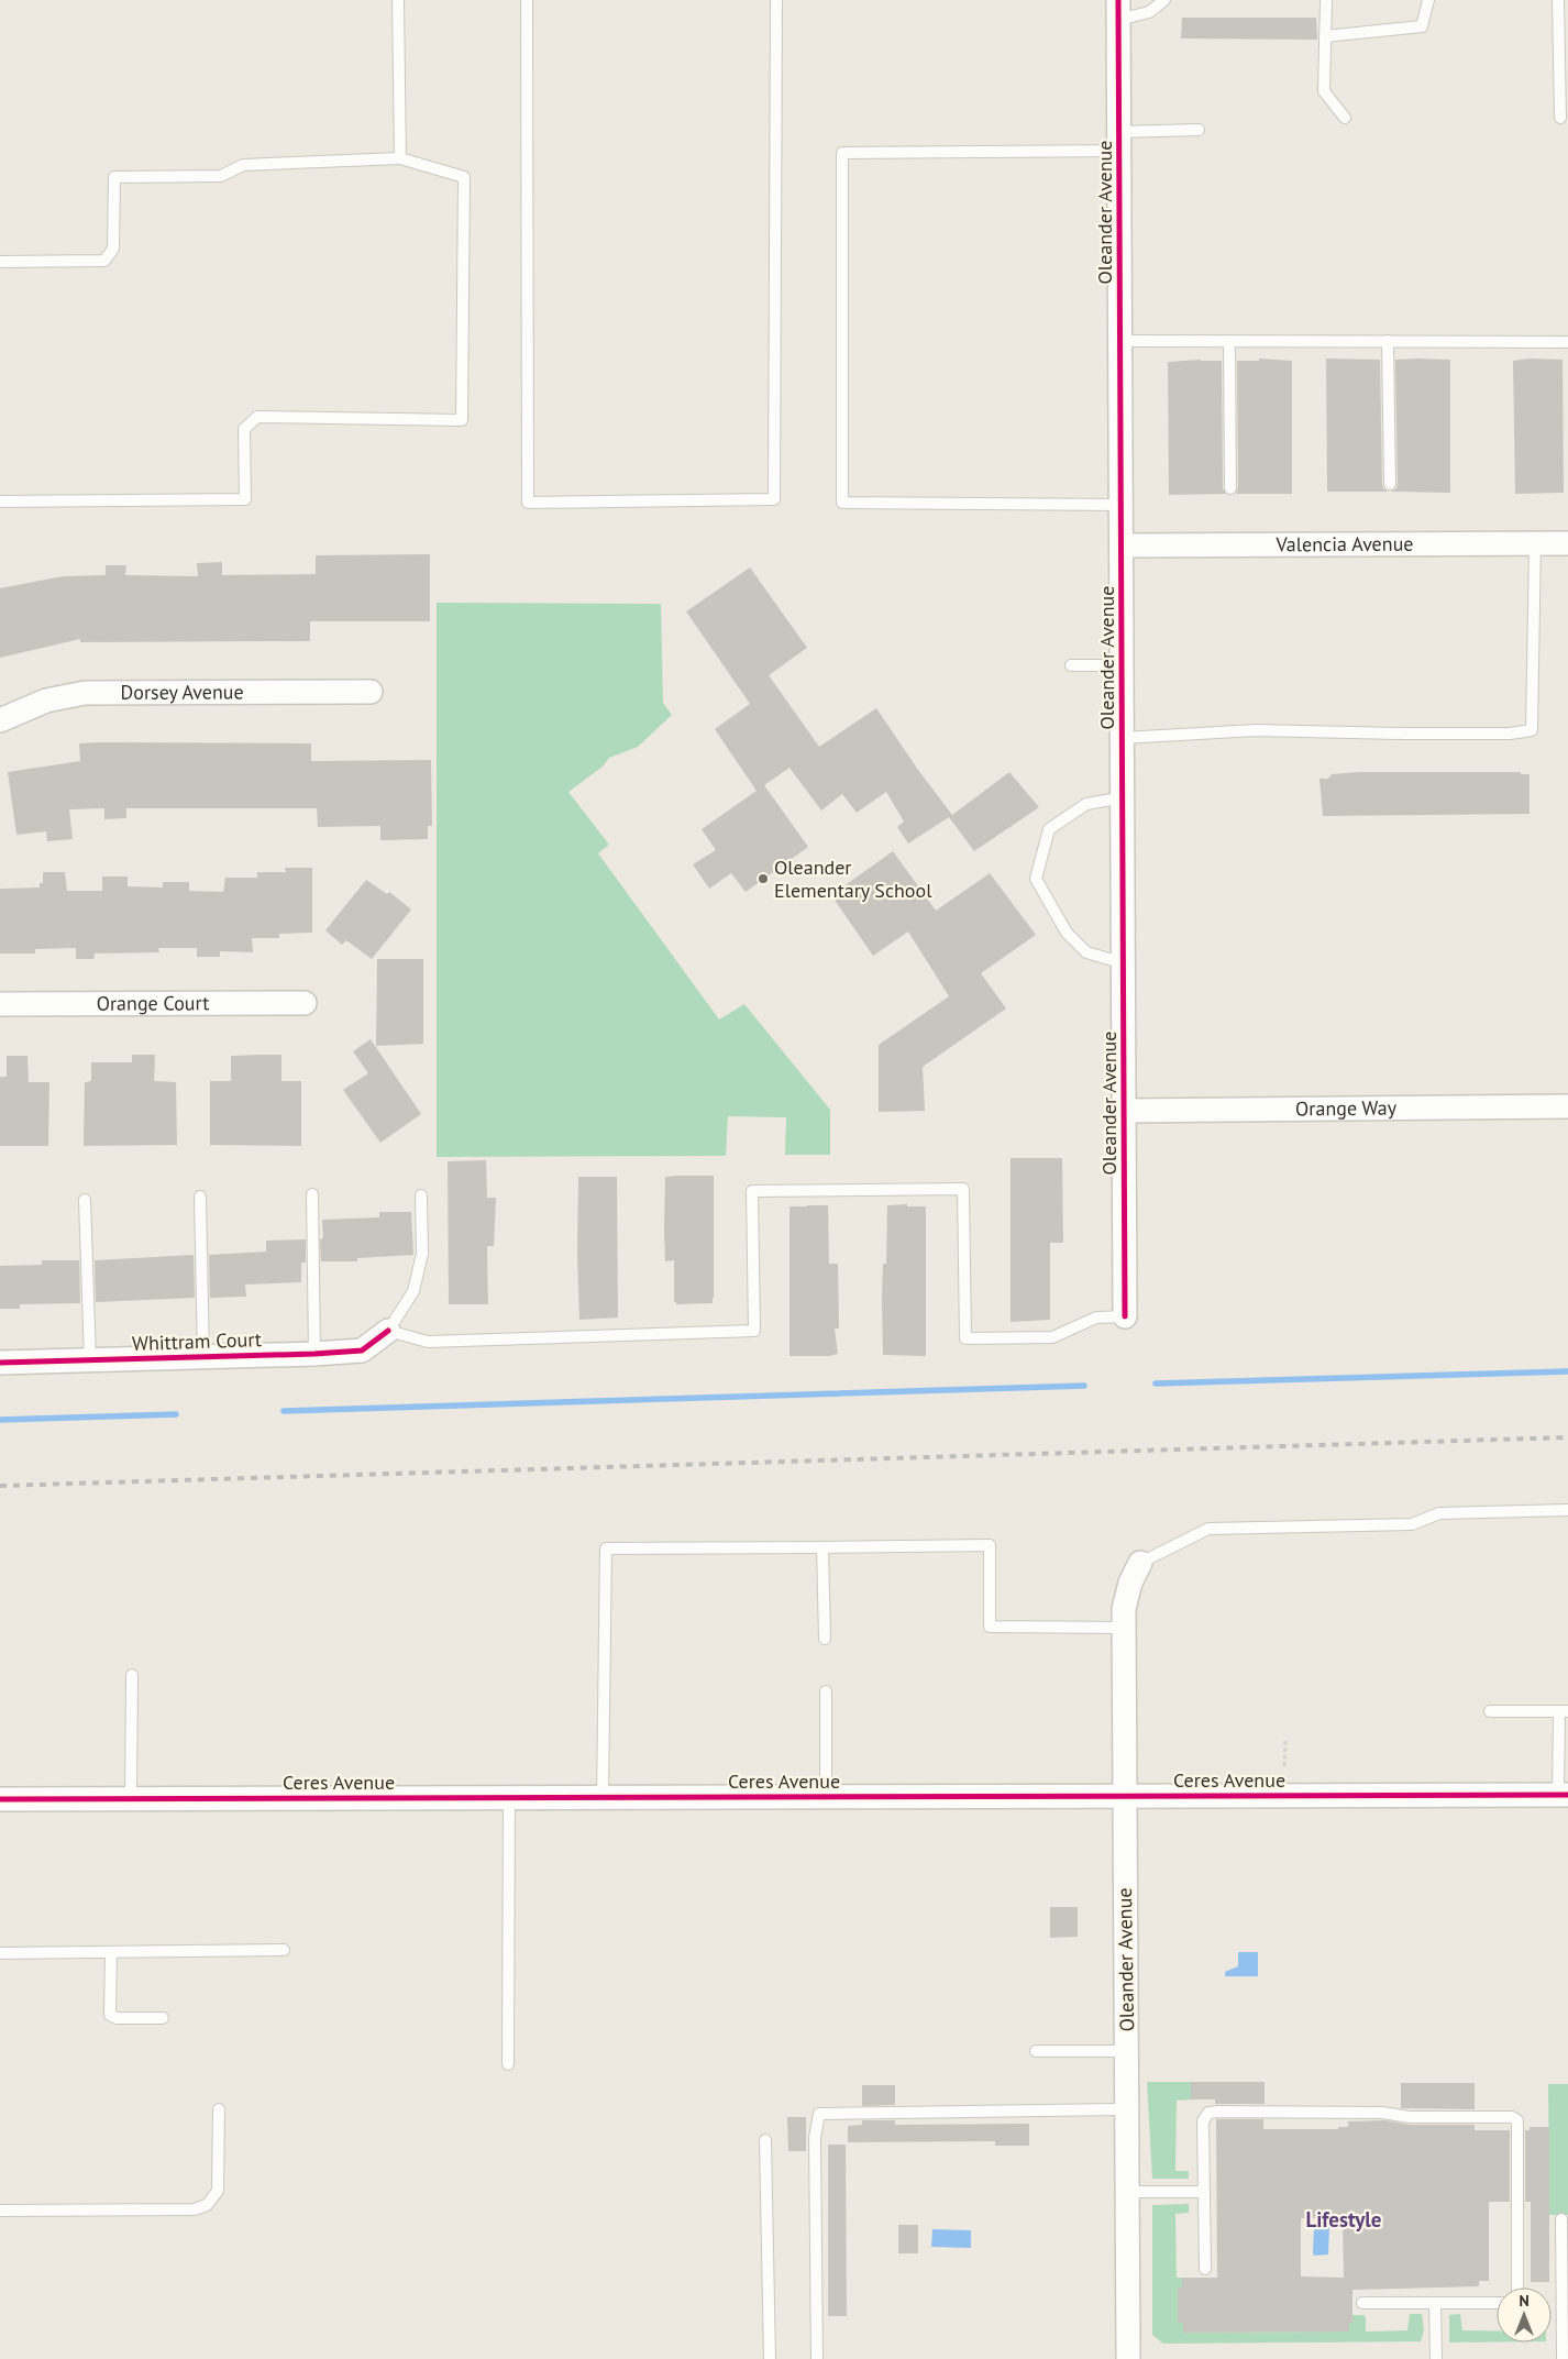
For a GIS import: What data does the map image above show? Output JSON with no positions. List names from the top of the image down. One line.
{"streets":{"street":["Oleander Avenue","Valencia Avenue","Dorsey Avenue","Orange Court","Orange Way","Whittram Court","Ceres Avenue"]},"crossings":[["Oleander Avenue","Valencia Avenue"],["Oleander Avenue","Orange Way"],["Oleander Avenue","Ceres Avenue"]],"districts":["Lifestyle"],"places":["Oleander Elementary School"],"north":"top"}
